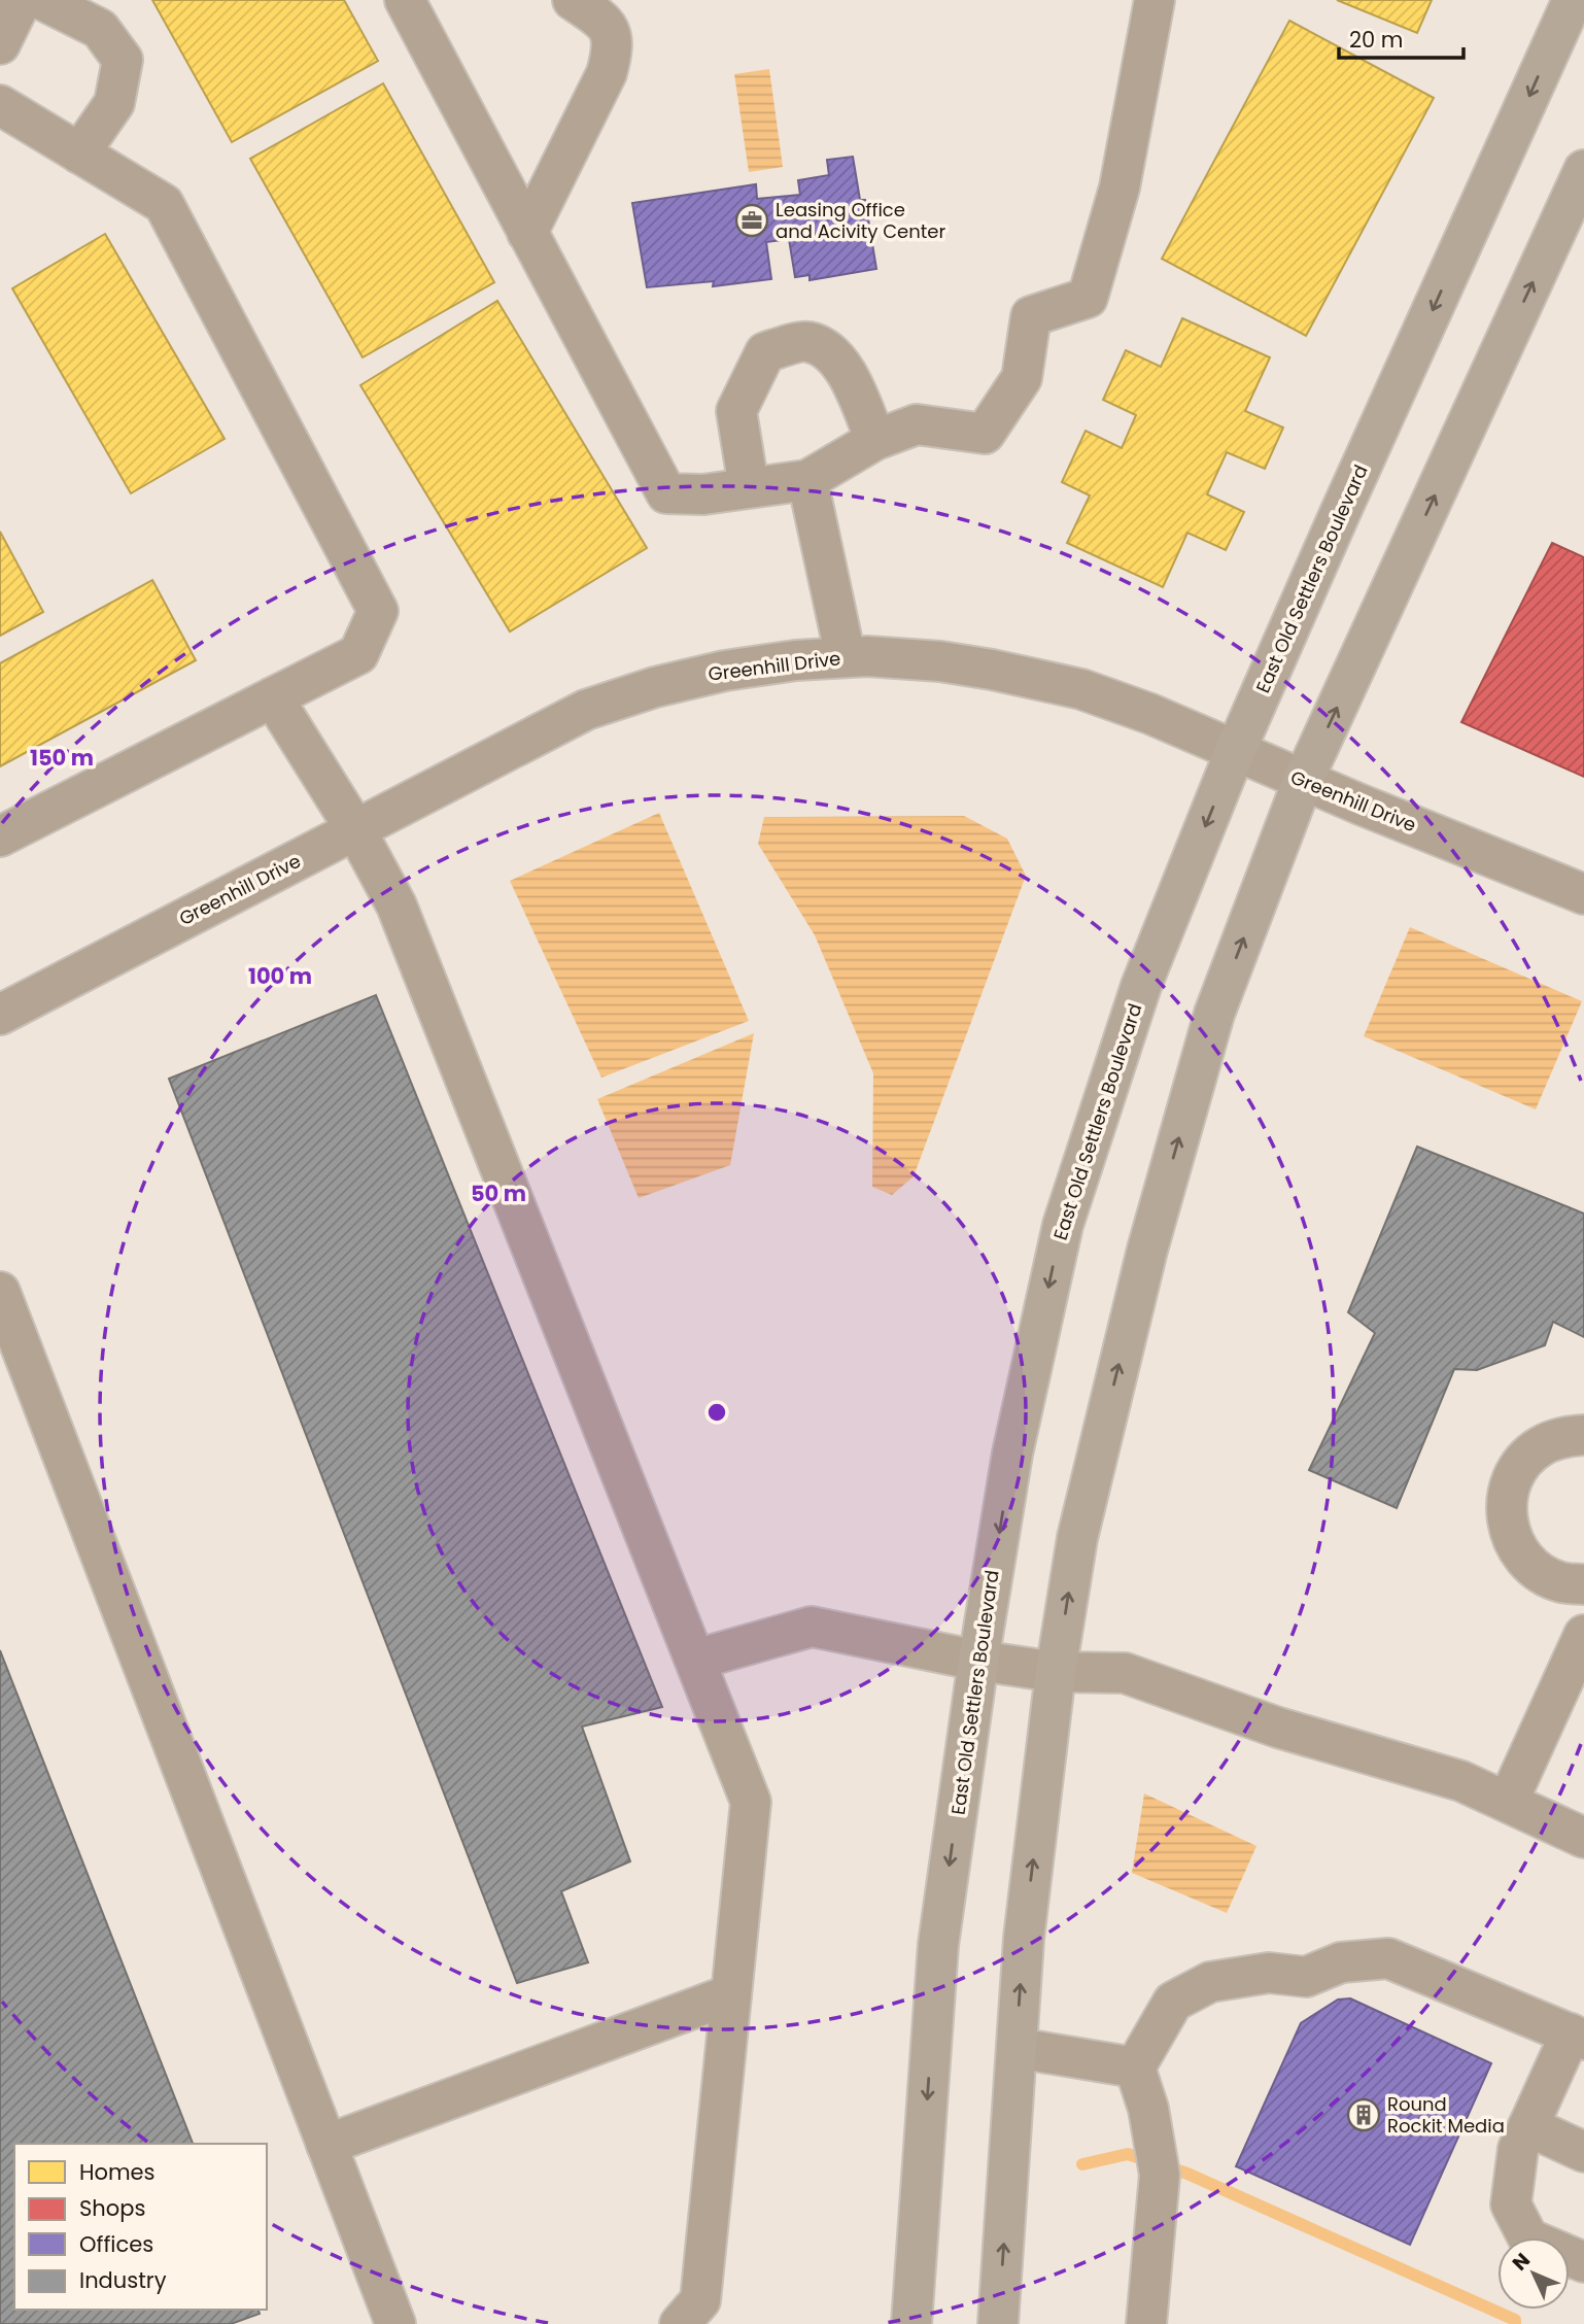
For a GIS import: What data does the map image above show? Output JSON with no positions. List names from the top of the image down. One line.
{"streets":{"main road":["East Old Settlers Boulevard"],"street":["Greenhill Drive"]},"crossings":[["East Old Settlers Boulevard","Greenhill Drive"]],"places":{"office":["Leasing Office and Acivity Center"],"building":["Round Rockit Media"]},"legend":["Homes","Shops","Offices","Industry"],"scale_bar":"20 m","north":"top left","rings":["150 m","100 m","50 m"]}
